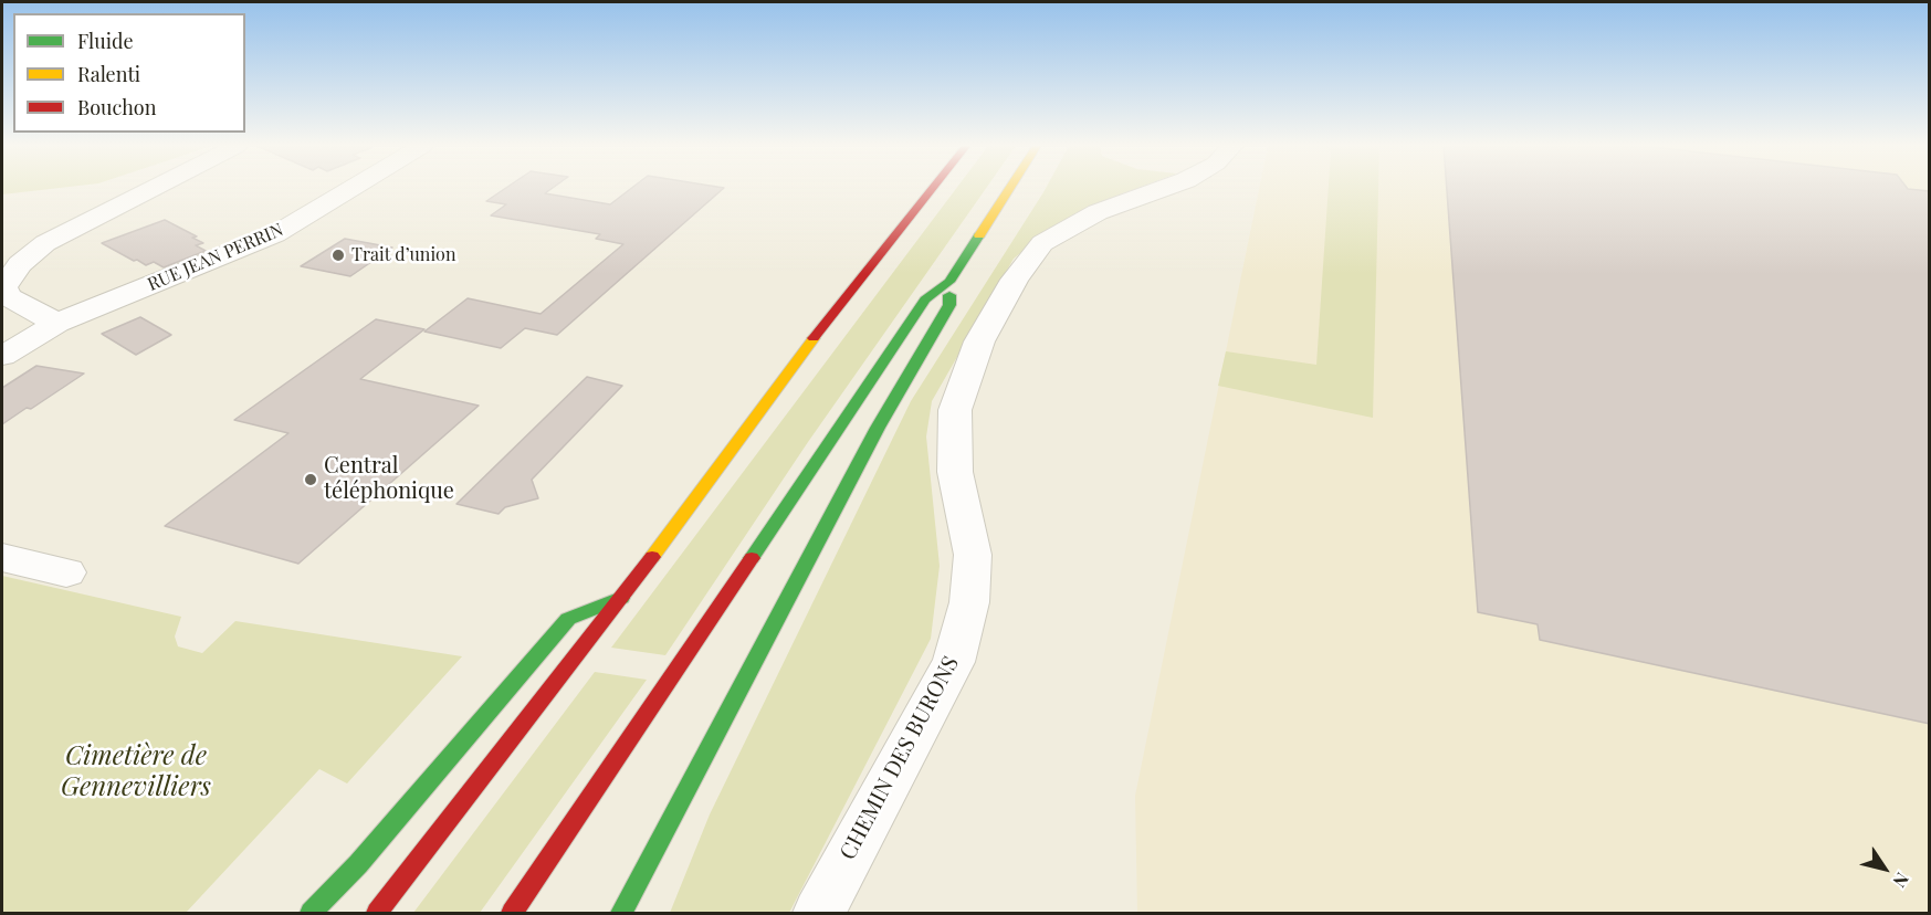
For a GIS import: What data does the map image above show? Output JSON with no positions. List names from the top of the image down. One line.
{"streets":{"street":["RUE JEAN PERRIN","CHEMIN DES BURONS"]},"parks":["Cimetière de Gennevilliers"],"places":["Trait d’union","Central téléphonique"],"legend":["Fluide","Ralenti","Bouchon"],"north":"bottom right"}
